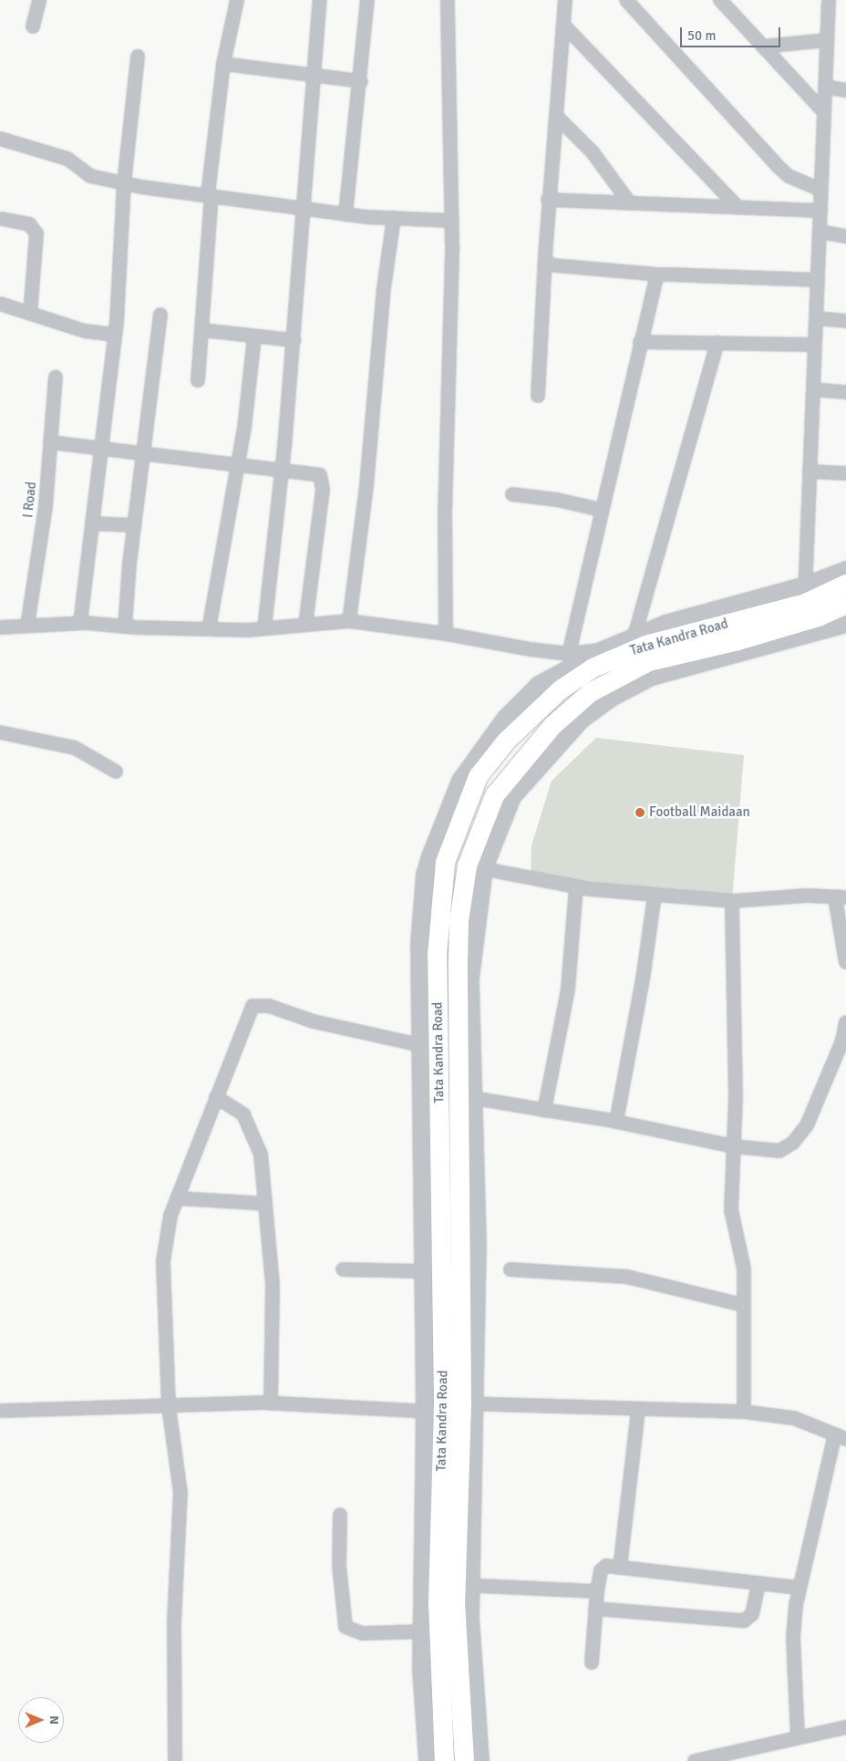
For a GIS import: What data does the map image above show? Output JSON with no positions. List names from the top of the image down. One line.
{"streets":{"main road":["Tata Kandra Road"],"street":["I Road"]},"places":["Football Maidaan"],"scale_bar":"50 m","north":"right"}
